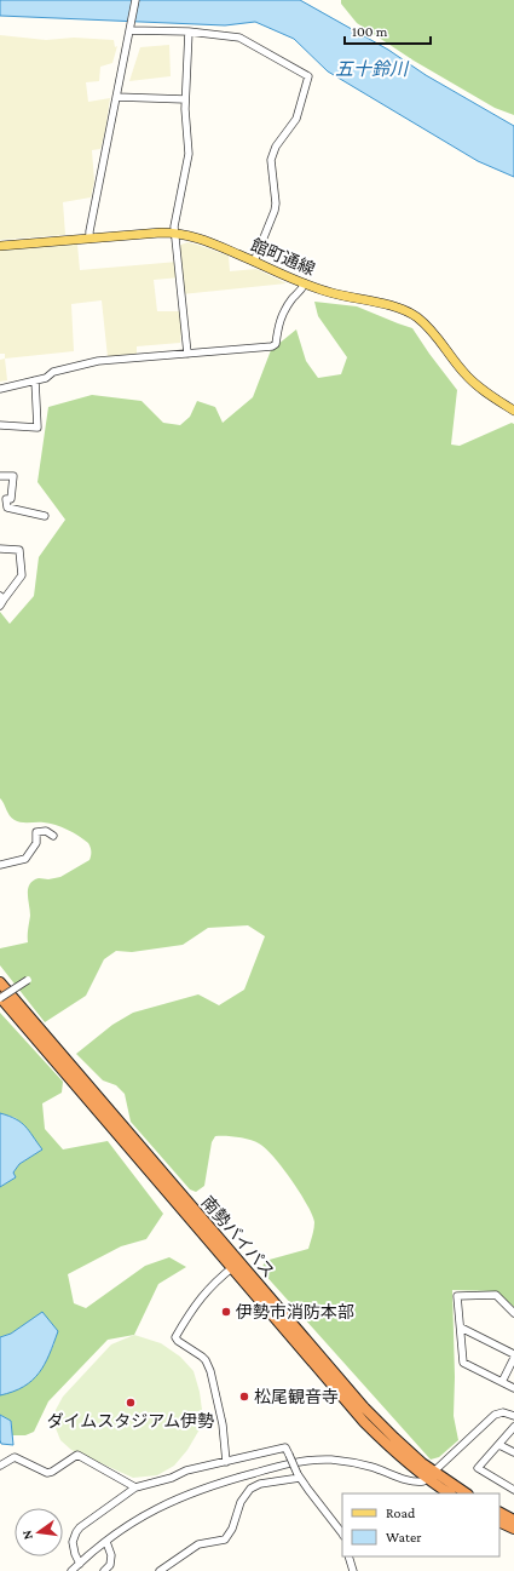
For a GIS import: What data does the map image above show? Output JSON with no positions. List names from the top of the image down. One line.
{"streets":{"highway":["南勢バイパス"],"main road":["館町通線"]},"water":["五十鈴川"],"places":["伊勢市消防本部","松尾観音寺","ダイムスタジアム伊勢"],"legend":["Road","Water"],"scale_bar":"100 m","north":"left"}
